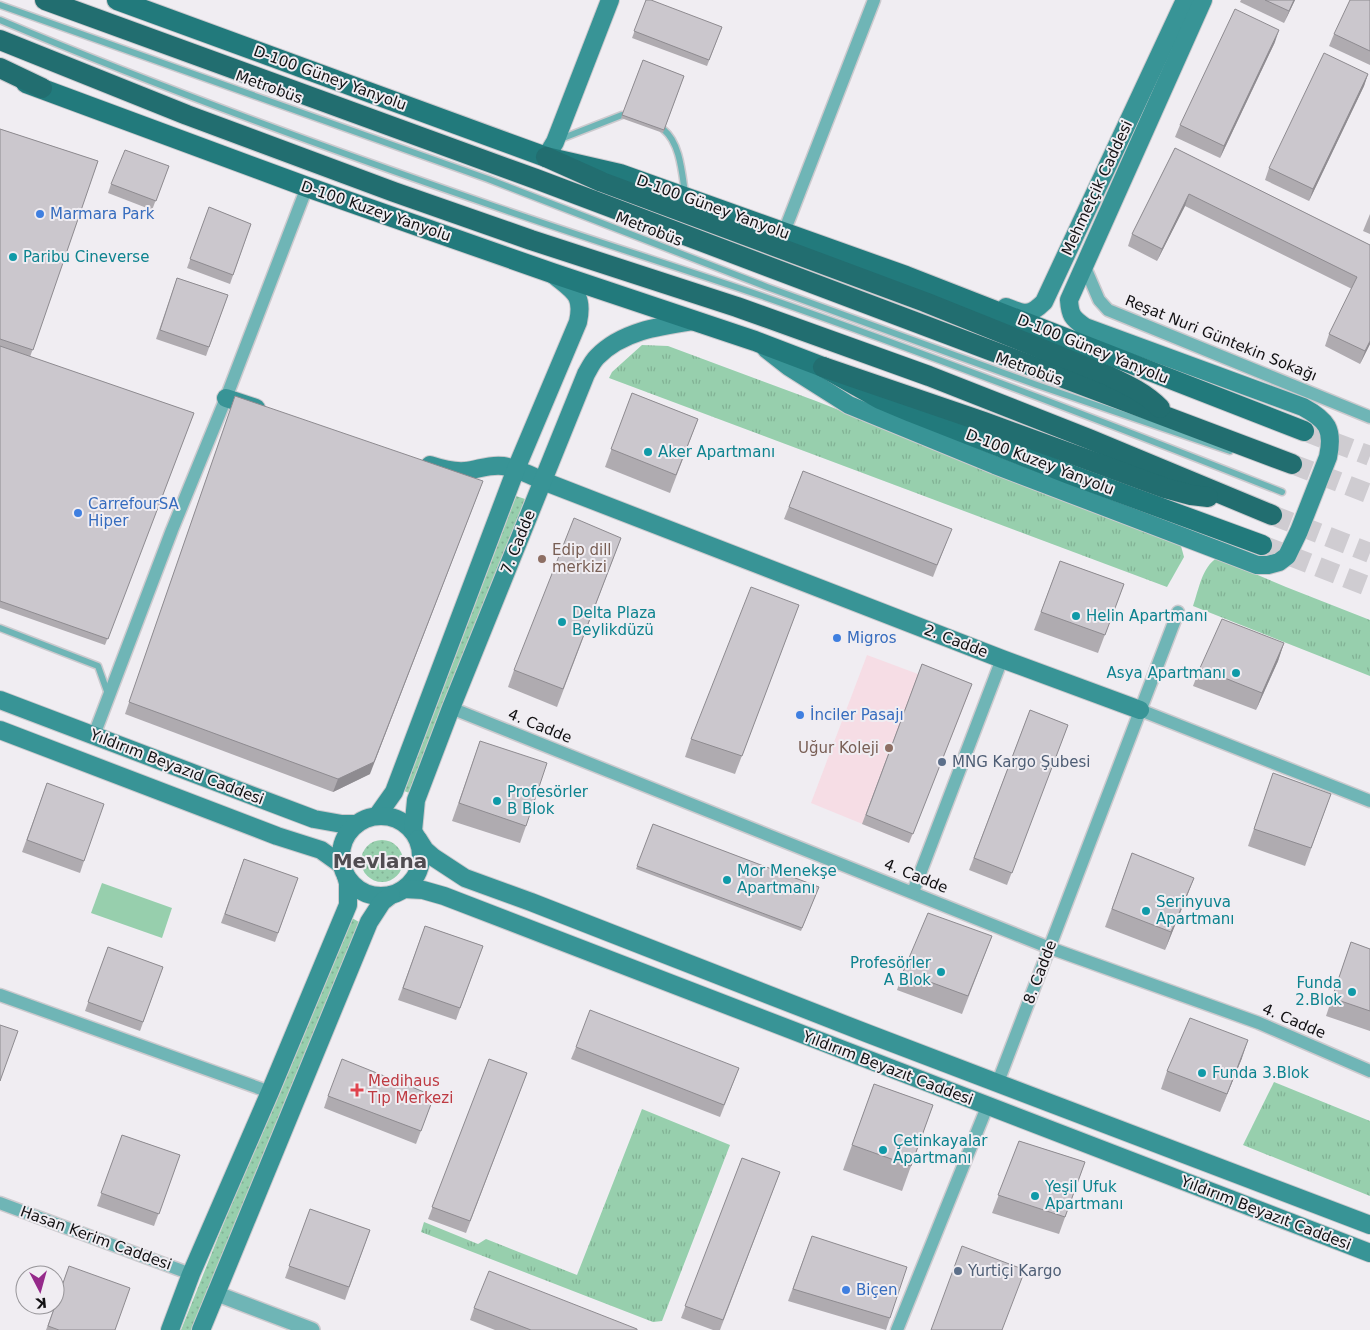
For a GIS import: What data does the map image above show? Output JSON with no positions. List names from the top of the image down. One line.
{"streets":{"main road":["D-100 Güney Yanyolu","Mehmetçik Caddesi","D-100 Kuzey Yanyolu","7. Cadde","2. Cadde","Yıldırım Beyazıd Caddesi","8. Cadde","Yıldırım Beyazıt Caddesi"],"street":["Reşat Nuri Güntekin Sokağı","4. Cadde","Hasan Kerim Caddesi"],"lane":["Metrobüs"]},"crossings":[["D-100 Güney Yanyolu","Mehmetçik Caddesi"],["Mehmetçik Caddesi","D-100 Kuzey Yanyolu"],["Mehmetçik Caddesi","Reşat Nuri Güntekin Sokağı"],["D-100 Kuzey Yanyolu","7. Cadde"],["7. Cadde","2. Cadde"],["7. Cadde","4. Cadde"],["7. Cadde","Yıldırım Beyazıd Caddesi"],["7. Cadde","Yıldırım Beyazıt Caddesi"],["2. Cadde","8. Cadde"],["4. Cadde","8. Cadde"],["Yıldırım Beyazıd Caddesi","Yıldırım Beyazıt Caddesi"],["8. Cadde","Yıldırım Beyazıt Caddesi"]],"districts":["Mevlana"],"places":{"other":["Marmara Park","Paribu Cineverse","Aker Apartmanı","CarrefourSA Hiper","Edip dill merkizi","Helin Apartmanı","Delta Plaza Beylikdüzü","Migros","Asya Apartmanı","İnciler Pasajı","Uğur Koleji","MNG Kargo Şubesi","Profesörler B Blok","Mor Menekşe Apartmanı","Serinyuva Apartmanı","Profesörler A Blok","Funda 2.Blok","Funda 3.Blok","Çetinkayalar Apartmanı","Yeşil Ufuk Apartmanı","Yurtiçi Kargo","Biçen"],"health":["Medihaus Tıp Merkezi"]},"north":"bottom"}
